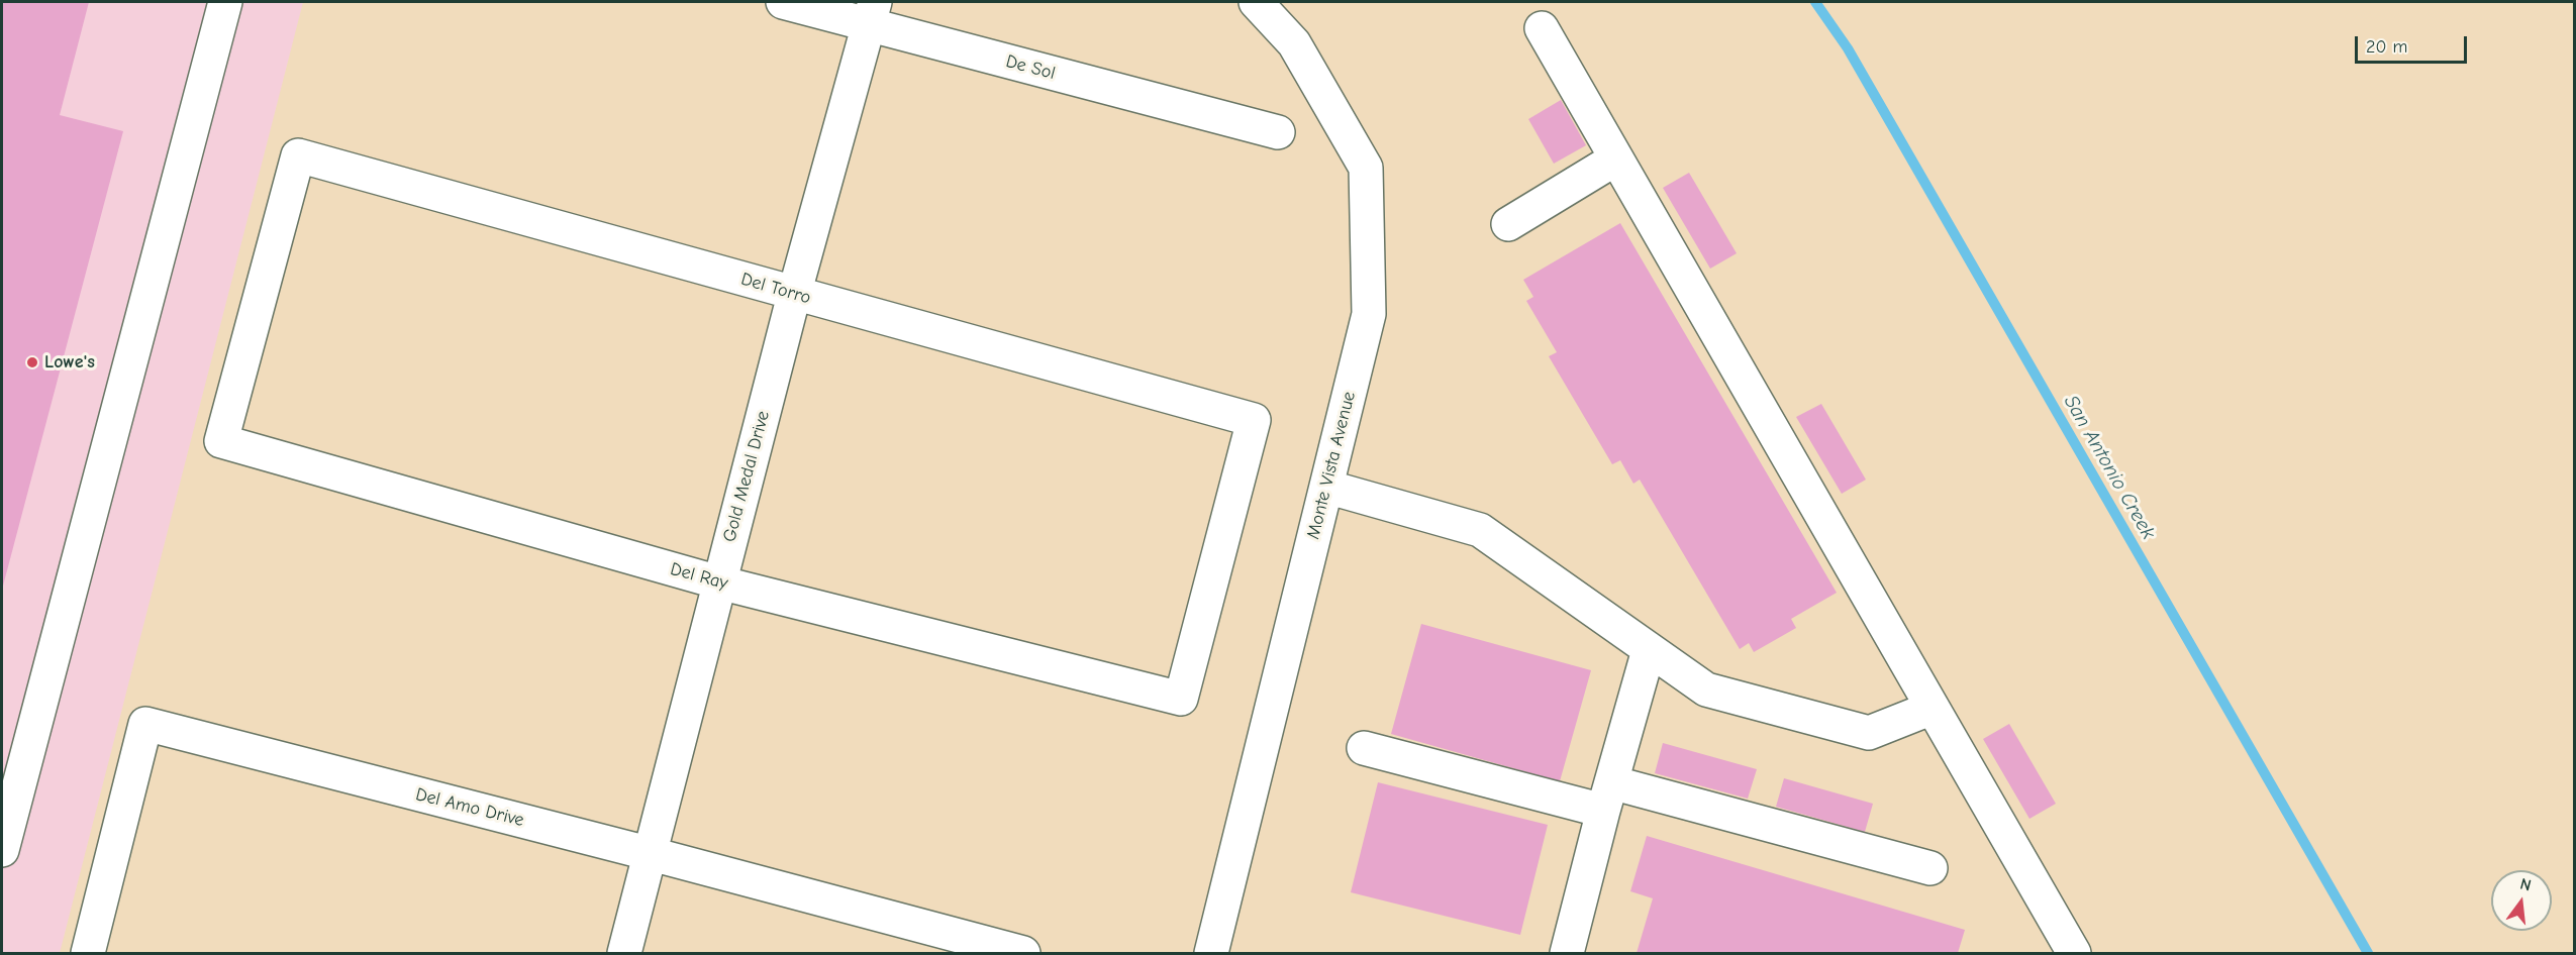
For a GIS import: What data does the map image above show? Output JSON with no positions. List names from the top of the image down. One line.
{"streets":{"street":["De Sol","Del Torro","Monte Vista Avenue","Gold Medal Drive","Del Ray","Del Amo Drive"]},"crossings":[["De Sol","Gold Medal Drive"],["Del Torro","Gold Medal Drive"],["Del Torro","Del Ray"],["Gold Medal Drive","Del Ray"],["Gold Medal Drive","Del Amo Drive"]],"water":["San Antonio Creek"],"places":["Lowe's"],"scale_bar":"20 m","north":"top"}
